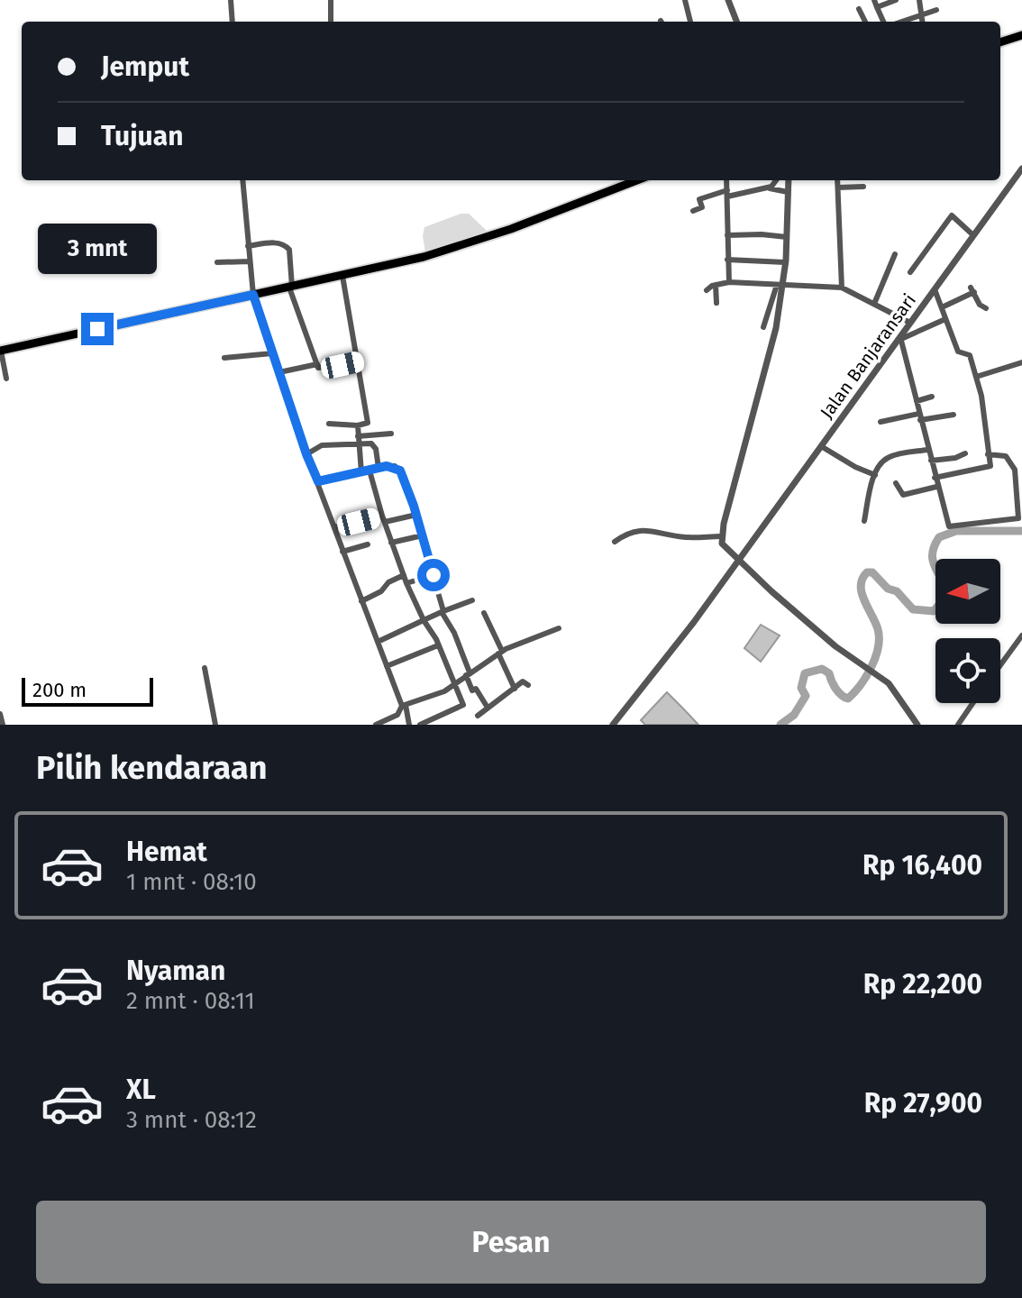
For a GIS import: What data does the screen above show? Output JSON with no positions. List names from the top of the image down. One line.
{"streets":{"street":["Jalan Banjaransari"]},"scale_bar":"200 m","north":"left","page":{"banner":["Jemput","Tujuan"],"bubble":"3 mnt","scale":"200 m","heading":"Pilih kendaraan","list":[{"name":"Hemat","note":"1 mnt · 08:10","value":"Rp 16,400"},{"name":"Nyaman","note":"2 mnt · 08:11","value":"Rp 22,200"},{"name":"XL","note":"3 mnt · 08:12","value":"Rp 27,900"}],"buttons":"Pesan"}}
